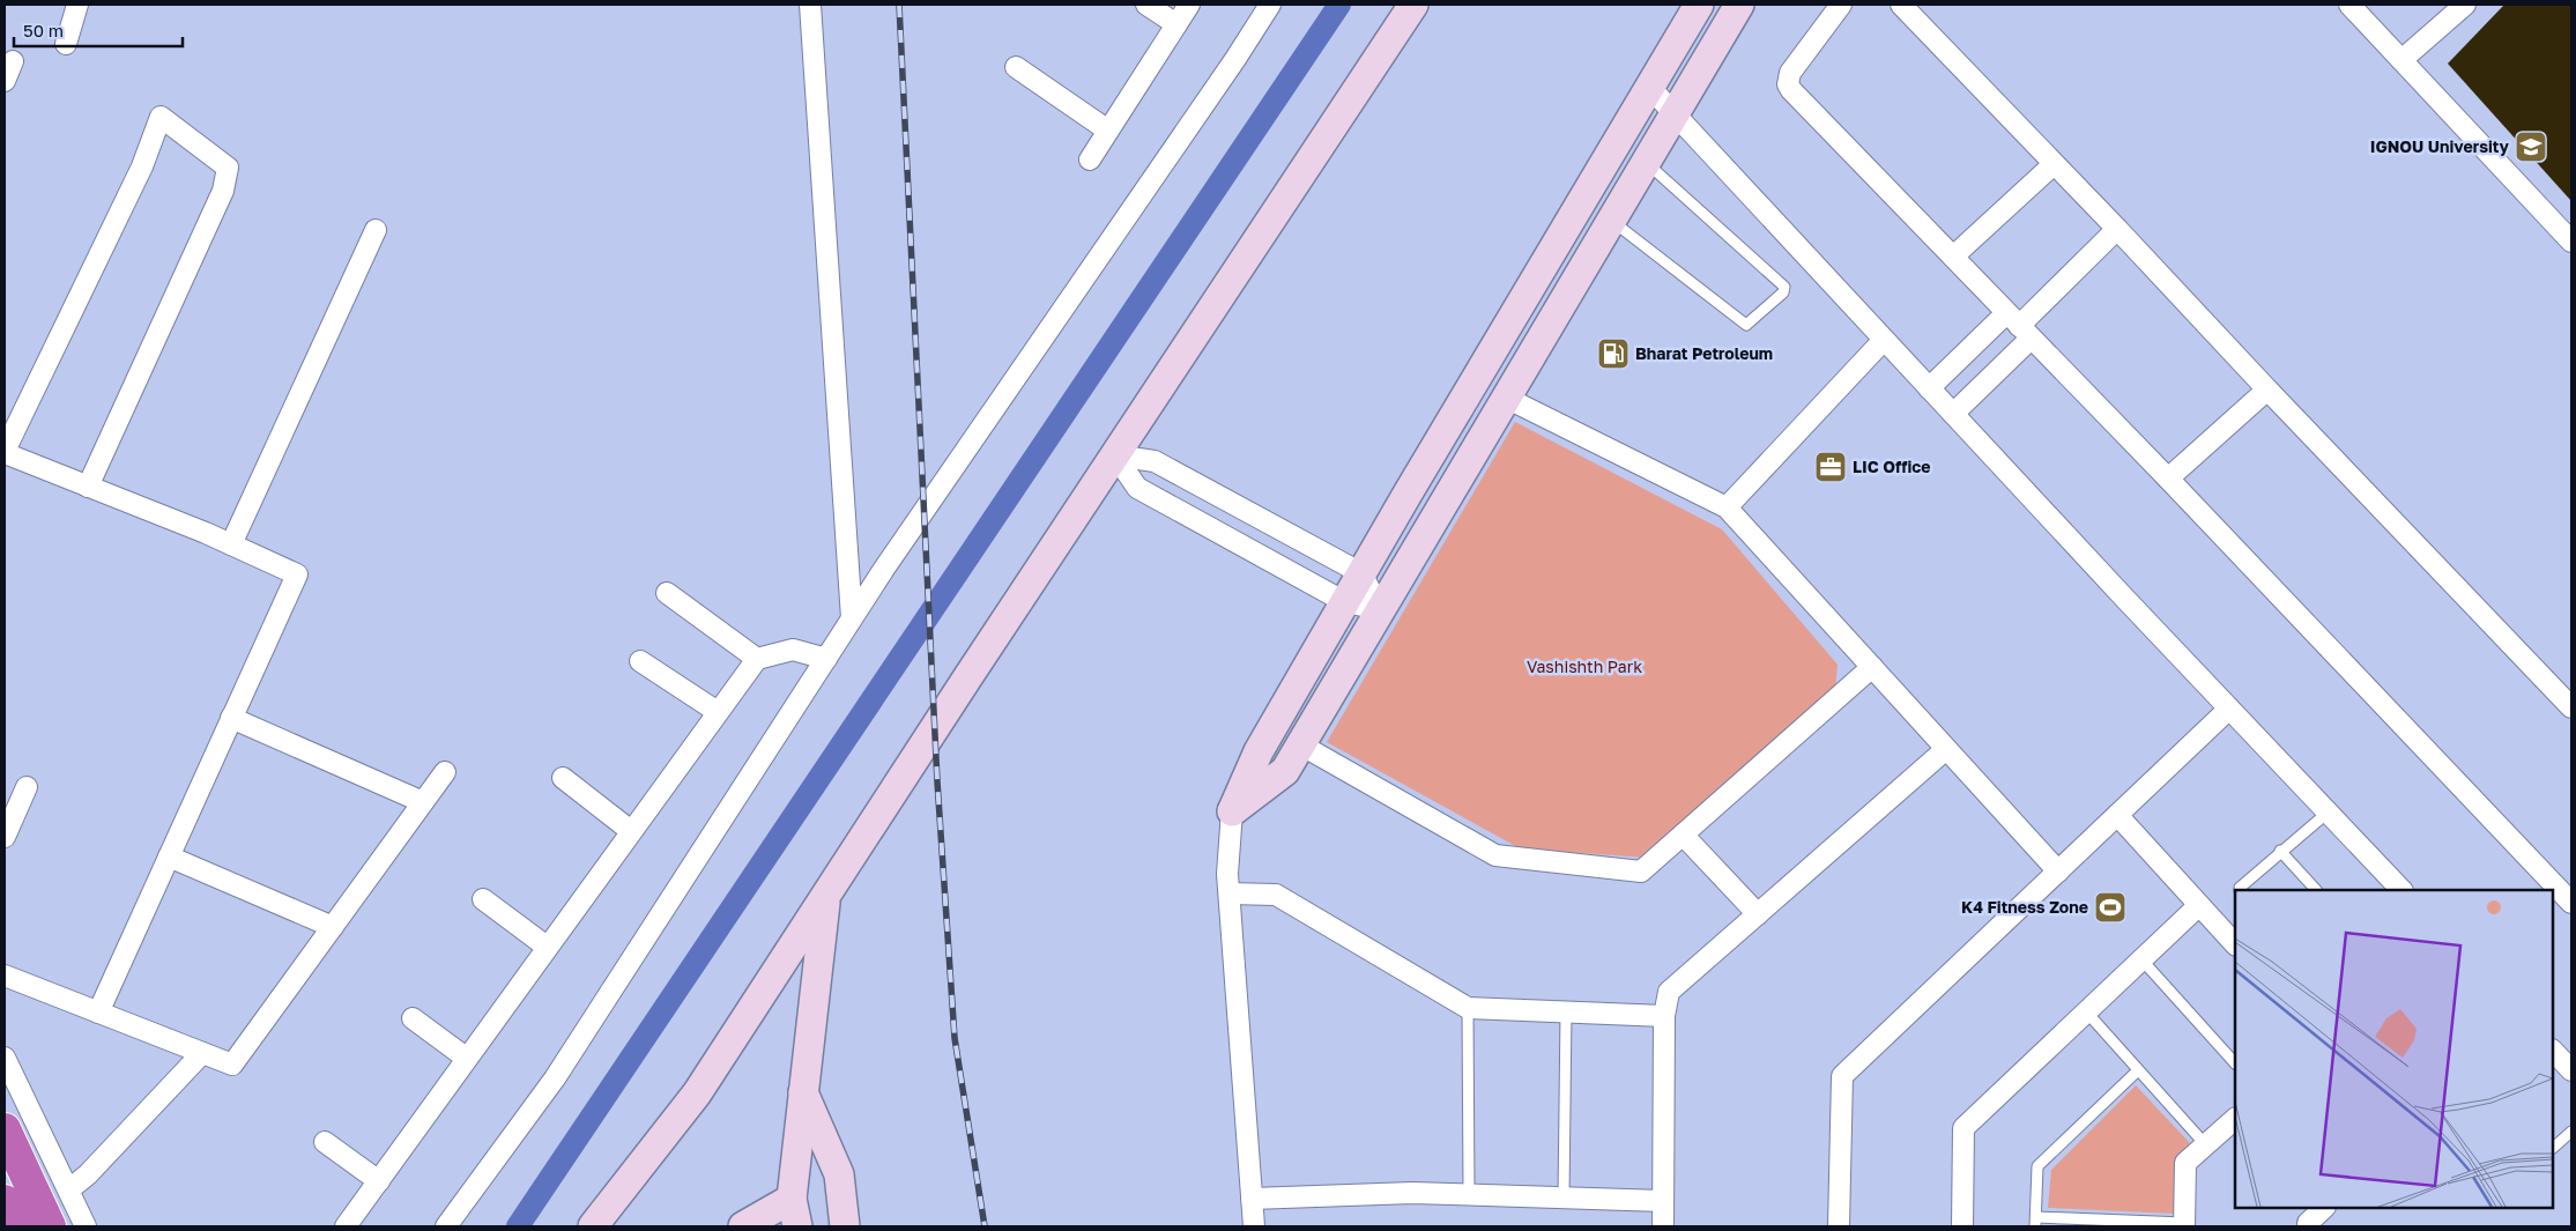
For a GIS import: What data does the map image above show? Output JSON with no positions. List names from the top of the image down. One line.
{"parks":["Vashishth Park"],"places":{"school or university":["IGNOU University"],"fuel station":["Bharat Petroleum"],"office":["LIC Office"],"sports":["K4 Fitness Zone"]},"scale_bar":"50 m"}
